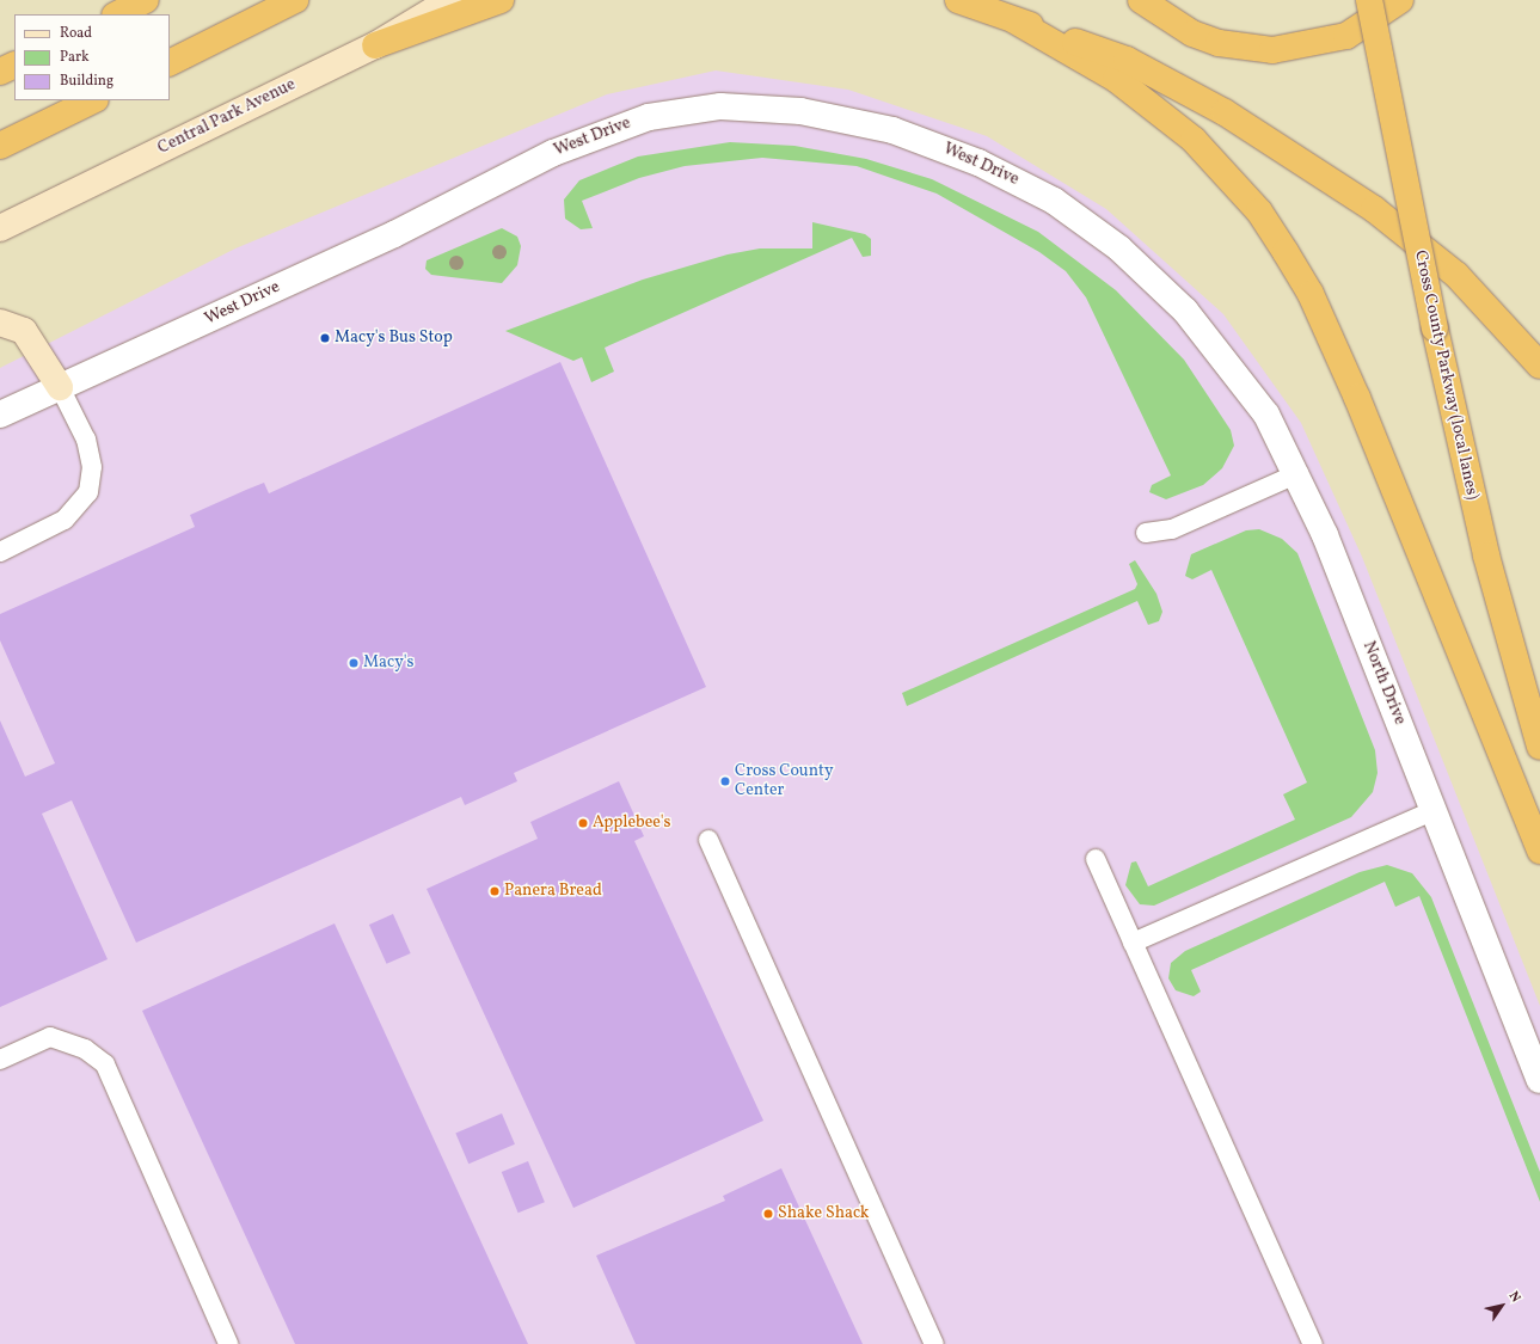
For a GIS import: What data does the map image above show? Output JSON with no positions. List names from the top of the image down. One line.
{"streets":{"highway":["Cross County Parkway (local lanes)"],"main road":["Central Park Avenue"],"street":["West Drive","North Drive"]},"crossings":[["West Drive","North Drive"]],"places":["Macy's Bus Stop","Macy's","Cross County Center","Applebee's","Panera Bread","Shake Shack"],"legend":["Road","Park","Building"],"north":"top right"}
